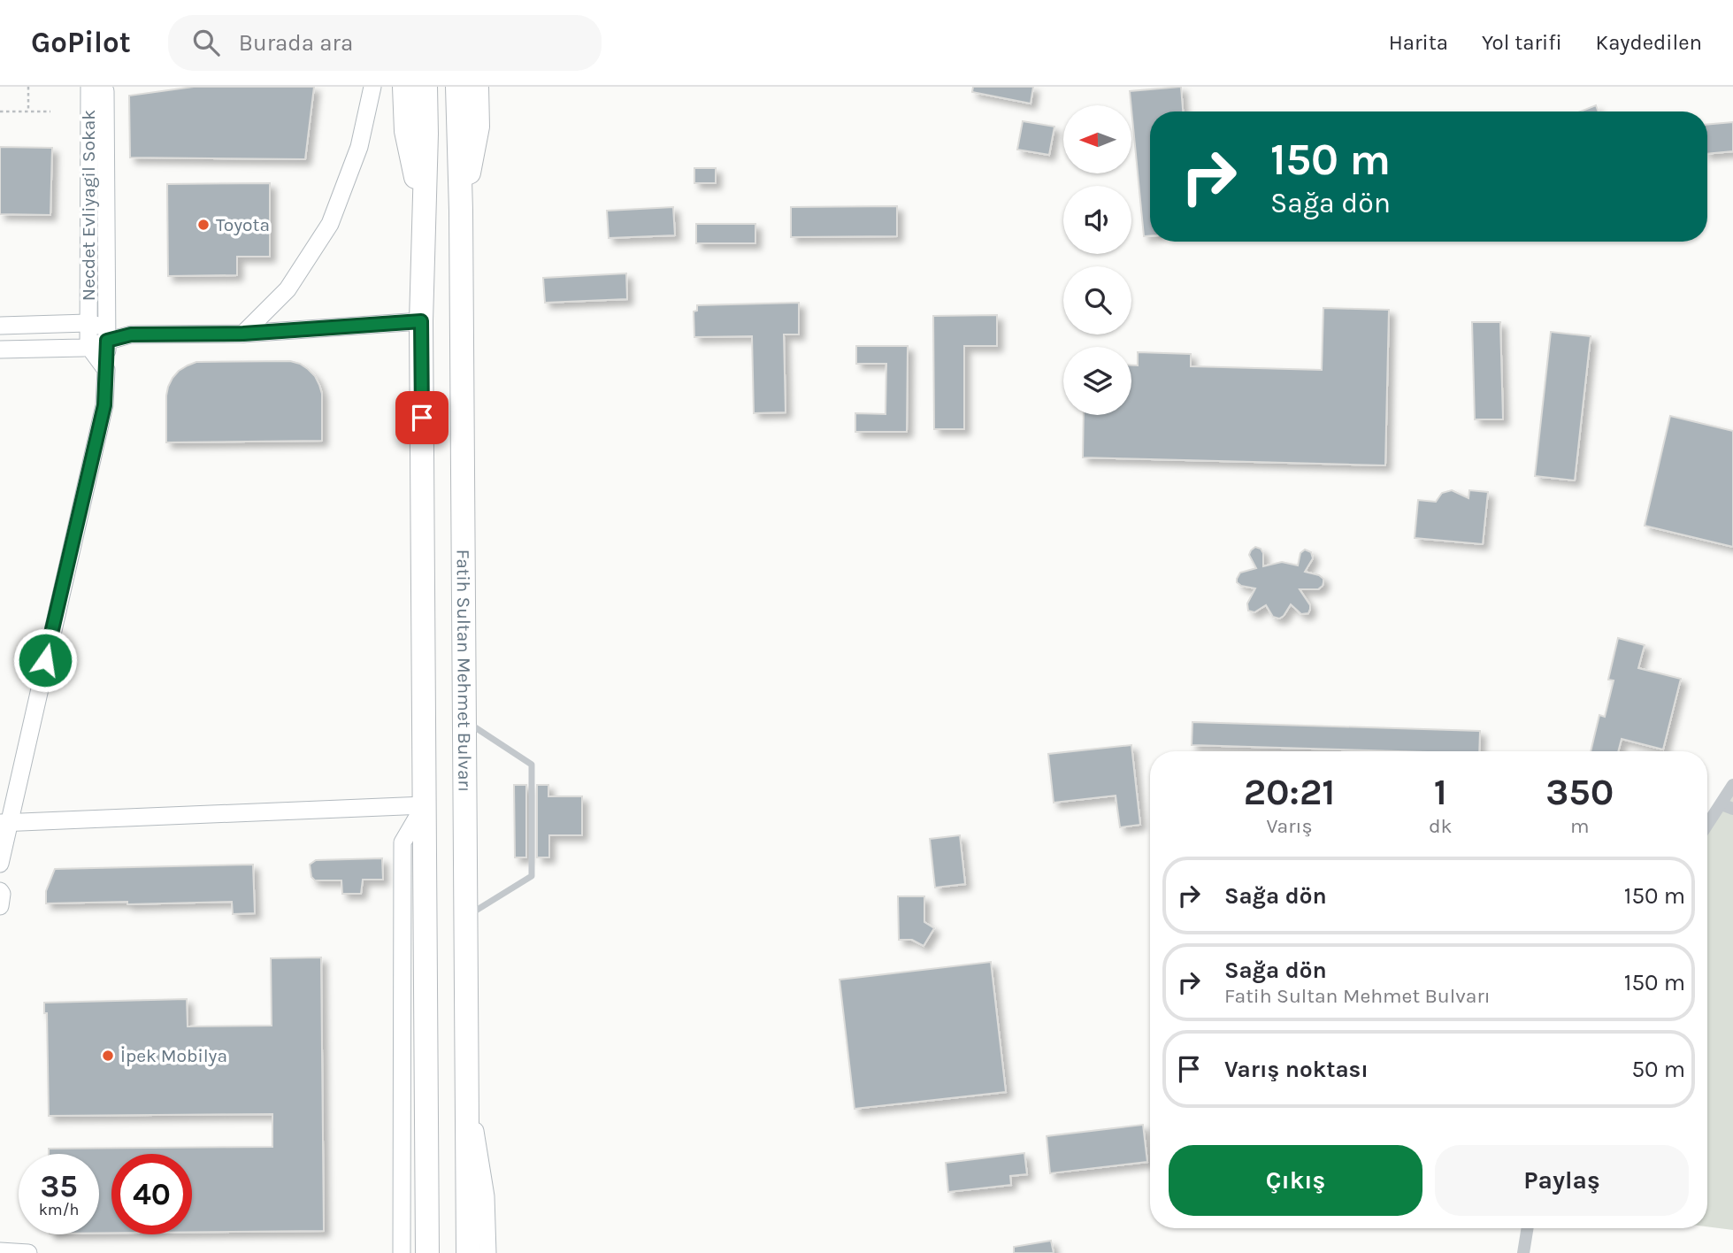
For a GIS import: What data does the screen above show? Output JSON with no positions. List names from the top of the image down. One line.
{"streets":{"highway":["Fatih Sultan Mehmet Bulvarı"],"street":["Necdet Evliyagil Sokak"]},"places":["Toyota","İpek Mobilya"],"north":"left","page":{"header":"GoPilot","search":"Burada ara","nav":["Harita","Yol tarifi","Kaydedilen"],"turn":["150 m","Sağa dön"],"eta":["20:21","Varış","1","dk","350","m"],"list":[{"name":"Sağa dön","value":"150 m"},{"name":"Sağa dön","note":"Fatih Sultan Mehmet Bulvarı","value":"150 m"},{"name":"Varış noktası","value":"50 m"}],"buttons":["Çıkış","Paylaş"],"speed":"35 km/h","limit":"40"}}
